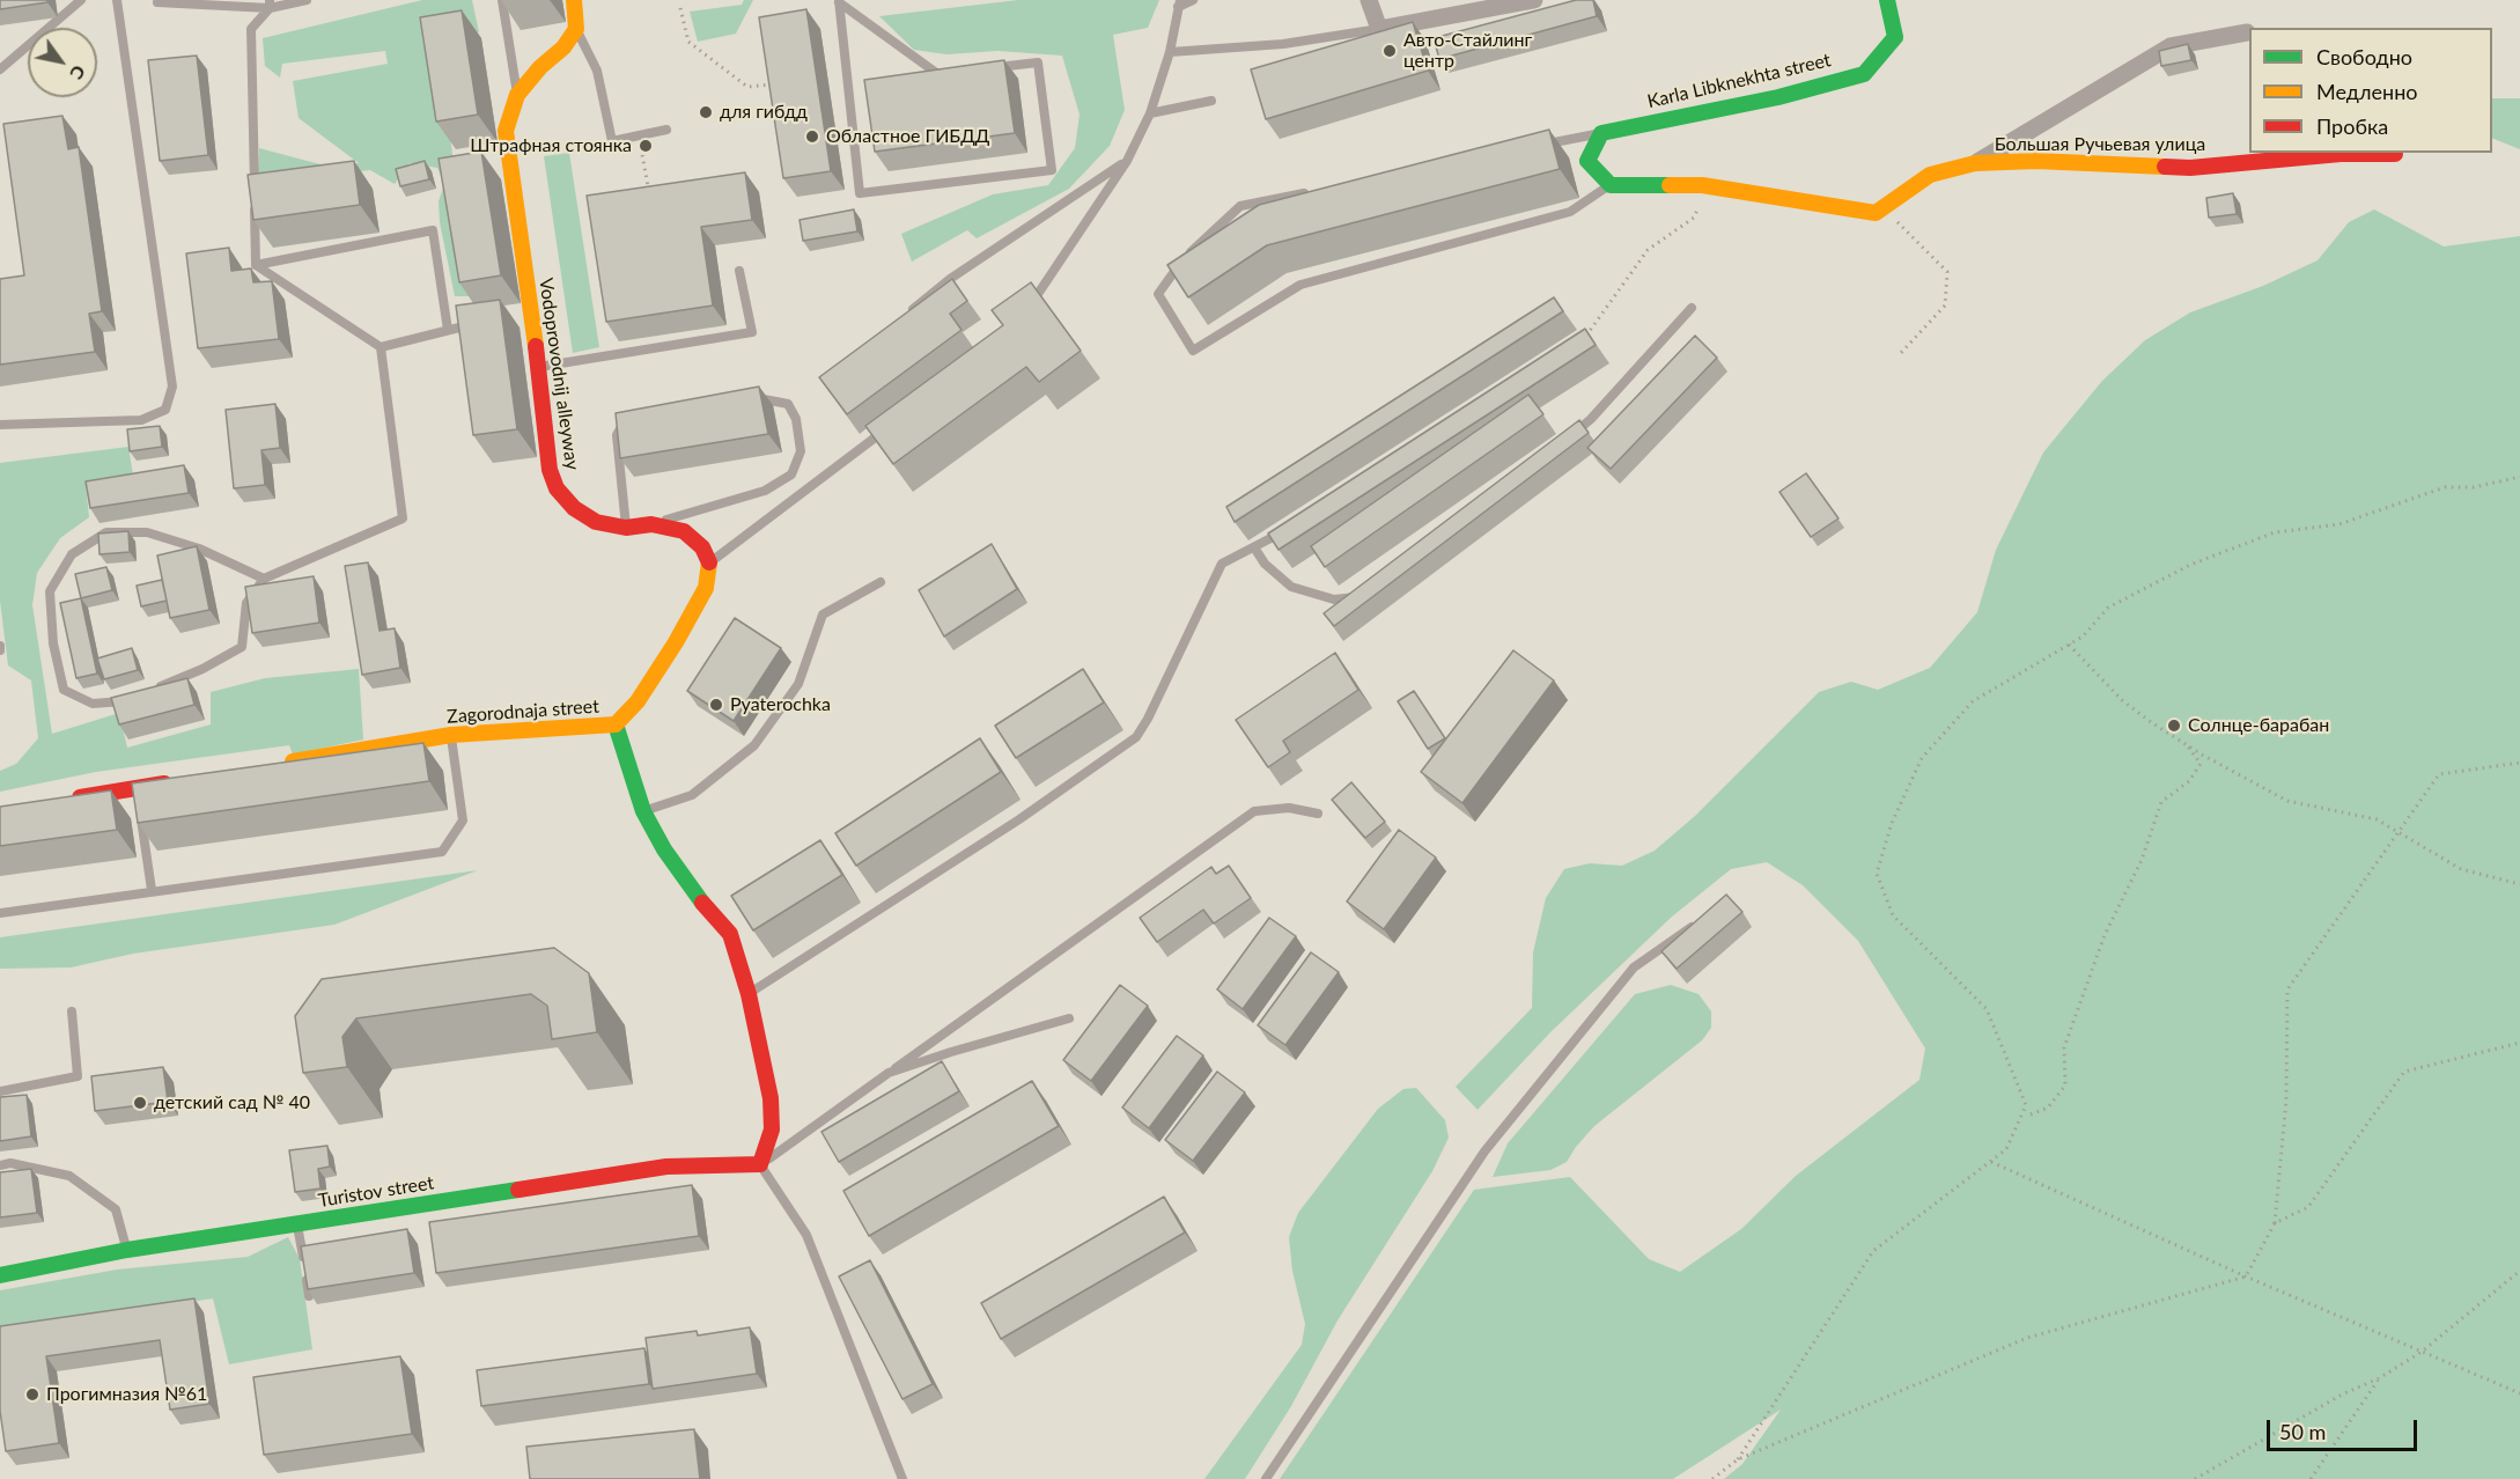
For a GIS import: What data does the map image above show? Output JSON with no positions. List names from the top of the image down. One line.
{"streets":{"street":["Karla Libknekhta street","Большая Ручьевая улица","Vodoprovodnij alleyway","Zagorodnaja street","Turistov street"]},"crossings":[["Zagorodnaja street","Turistov street"]],"places":["Авто-Стайлинг центр","для гибдд","Областное ГИБДД","Штрафная стоянка","Pyaterochka","Солнце-барабан","детский сад № 40","Прогимназия №61"],"legend":["Свободно","Медленно","Пробка"],"scale_bar":"50 m","north":"bottom right"}
